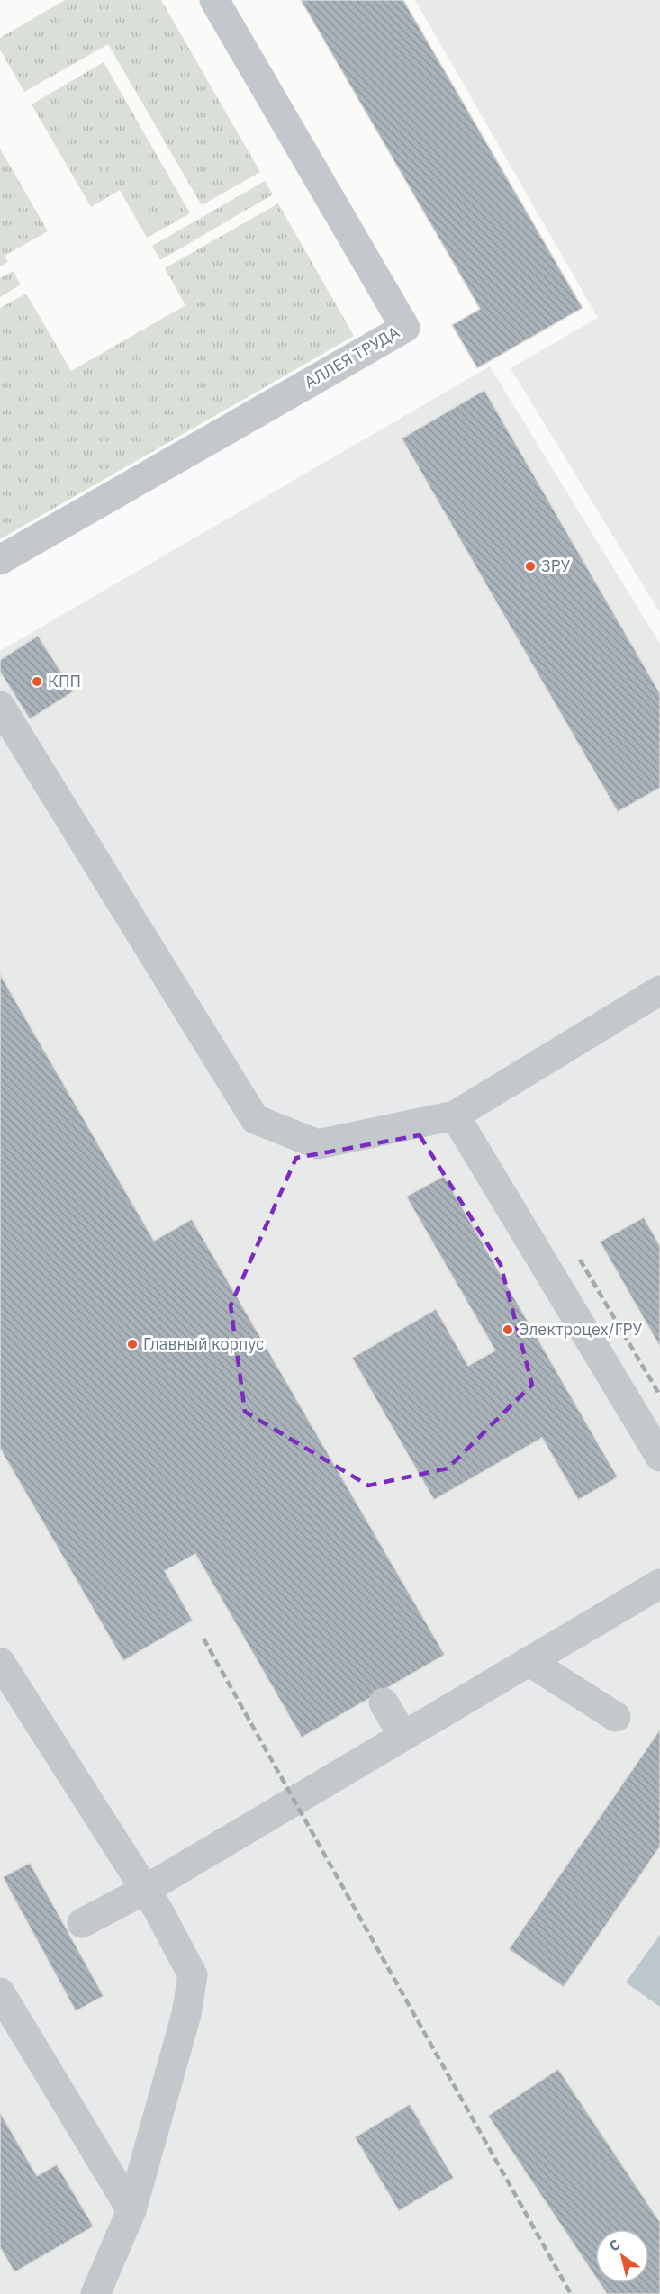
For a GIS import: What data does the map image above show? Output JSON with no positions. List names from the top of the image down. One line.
{"streets":{"street":["АЛЛЕЯ ТРУДА"]},"places":["ЗРУ","КПП","Электроцех/ГРУ","Главный корпус"],"north":"top left"}
